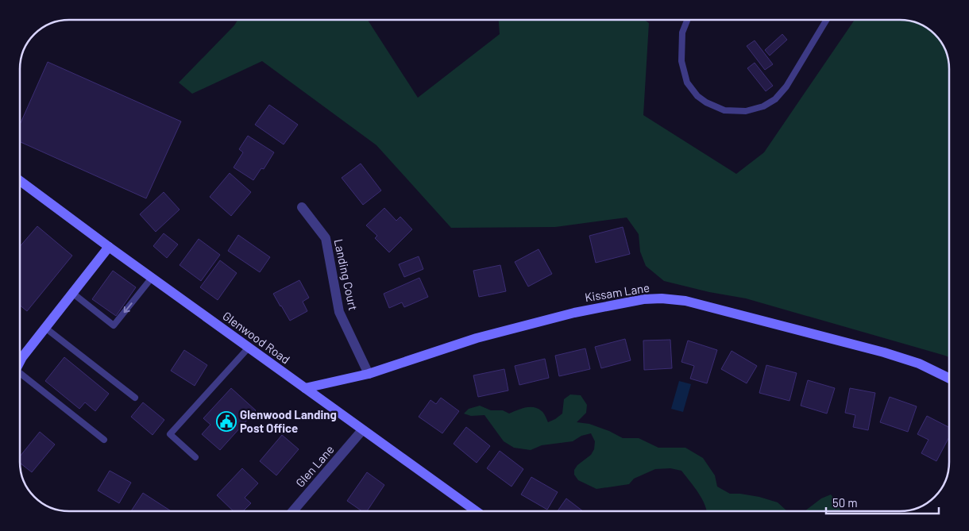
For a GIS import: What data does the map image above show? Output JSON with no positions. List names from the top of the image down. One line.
{"streets":{"street":["Landing Court","Kissam Lane","Glenwood Road","Glen Lane"]},"crossings":[["Landing Court","Kissam Lane"],["Kissam Lane","Glenwood Road"],["Glenwood Road","Glen Lane"]],"places":{"public building":["Glenwood Landing Post Office"]},"scale_bar":"50 m"}
